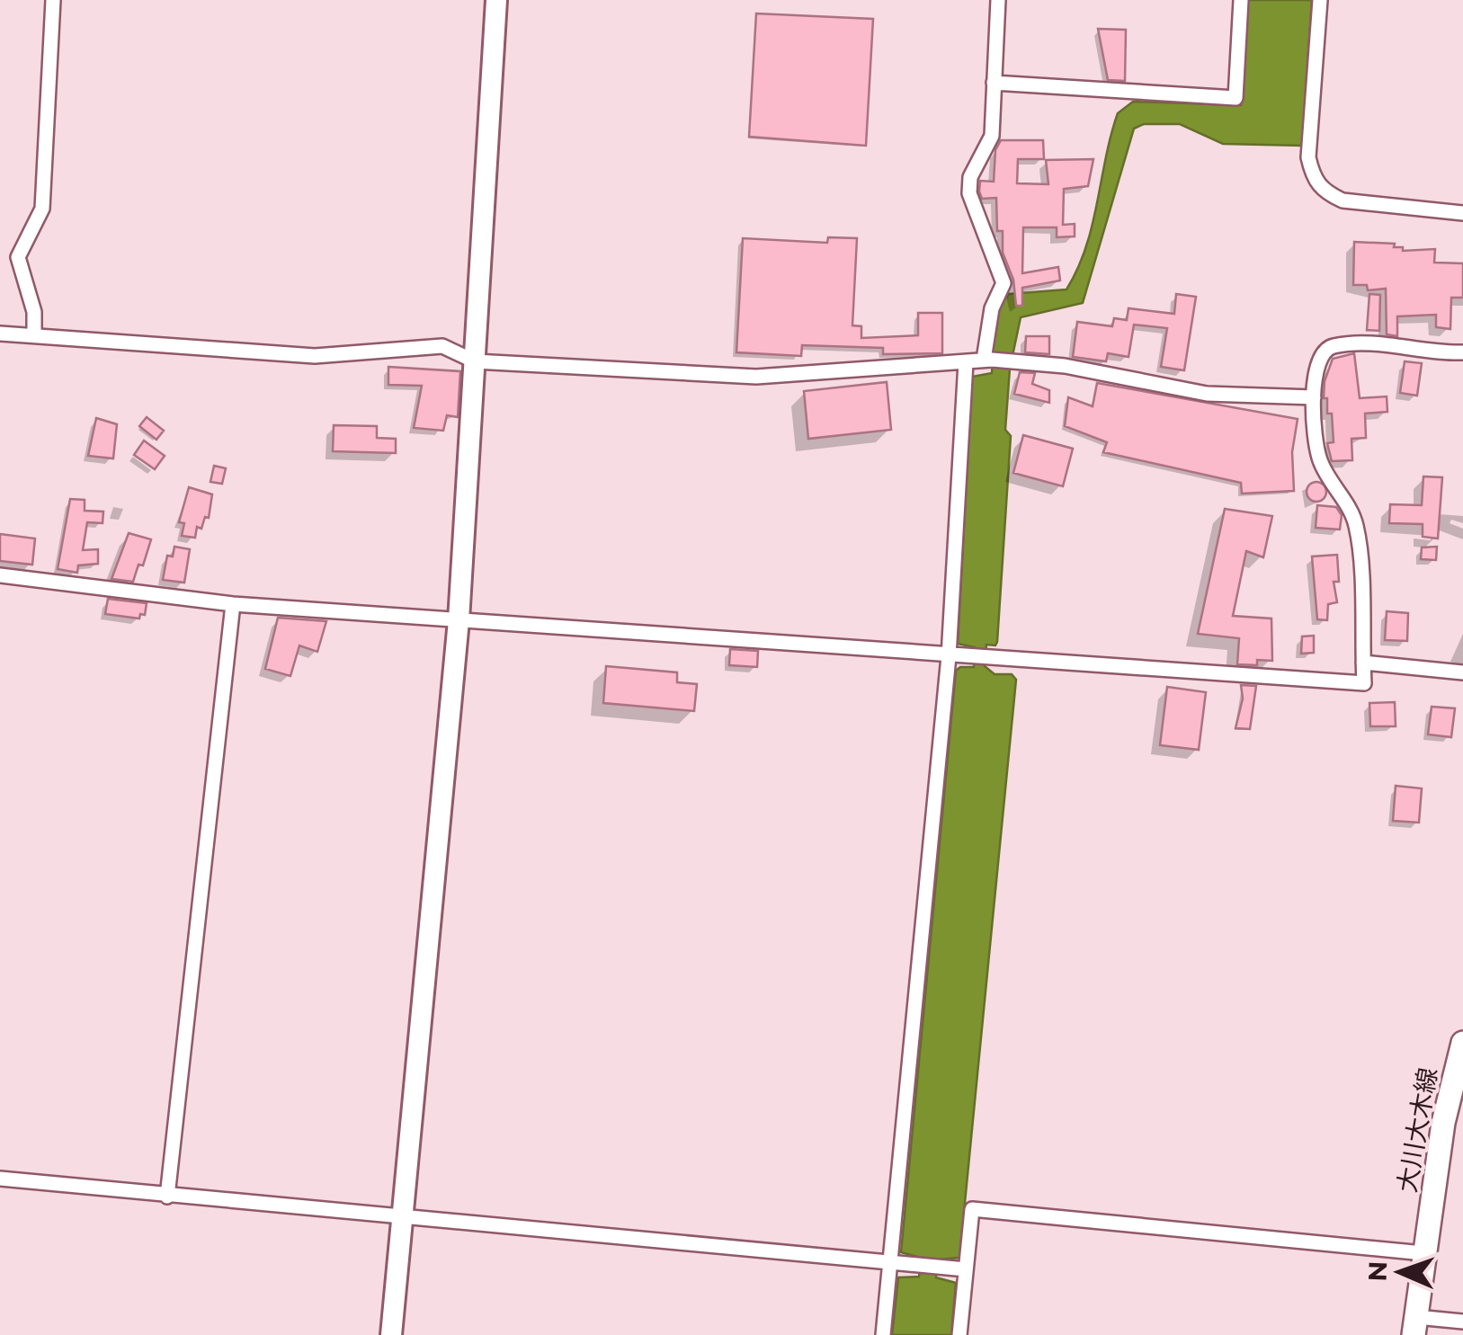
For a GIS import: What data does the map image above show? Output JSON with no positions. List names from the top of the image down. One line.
{"streets":{"main road":["大川大木線"]},"north":"left"}
